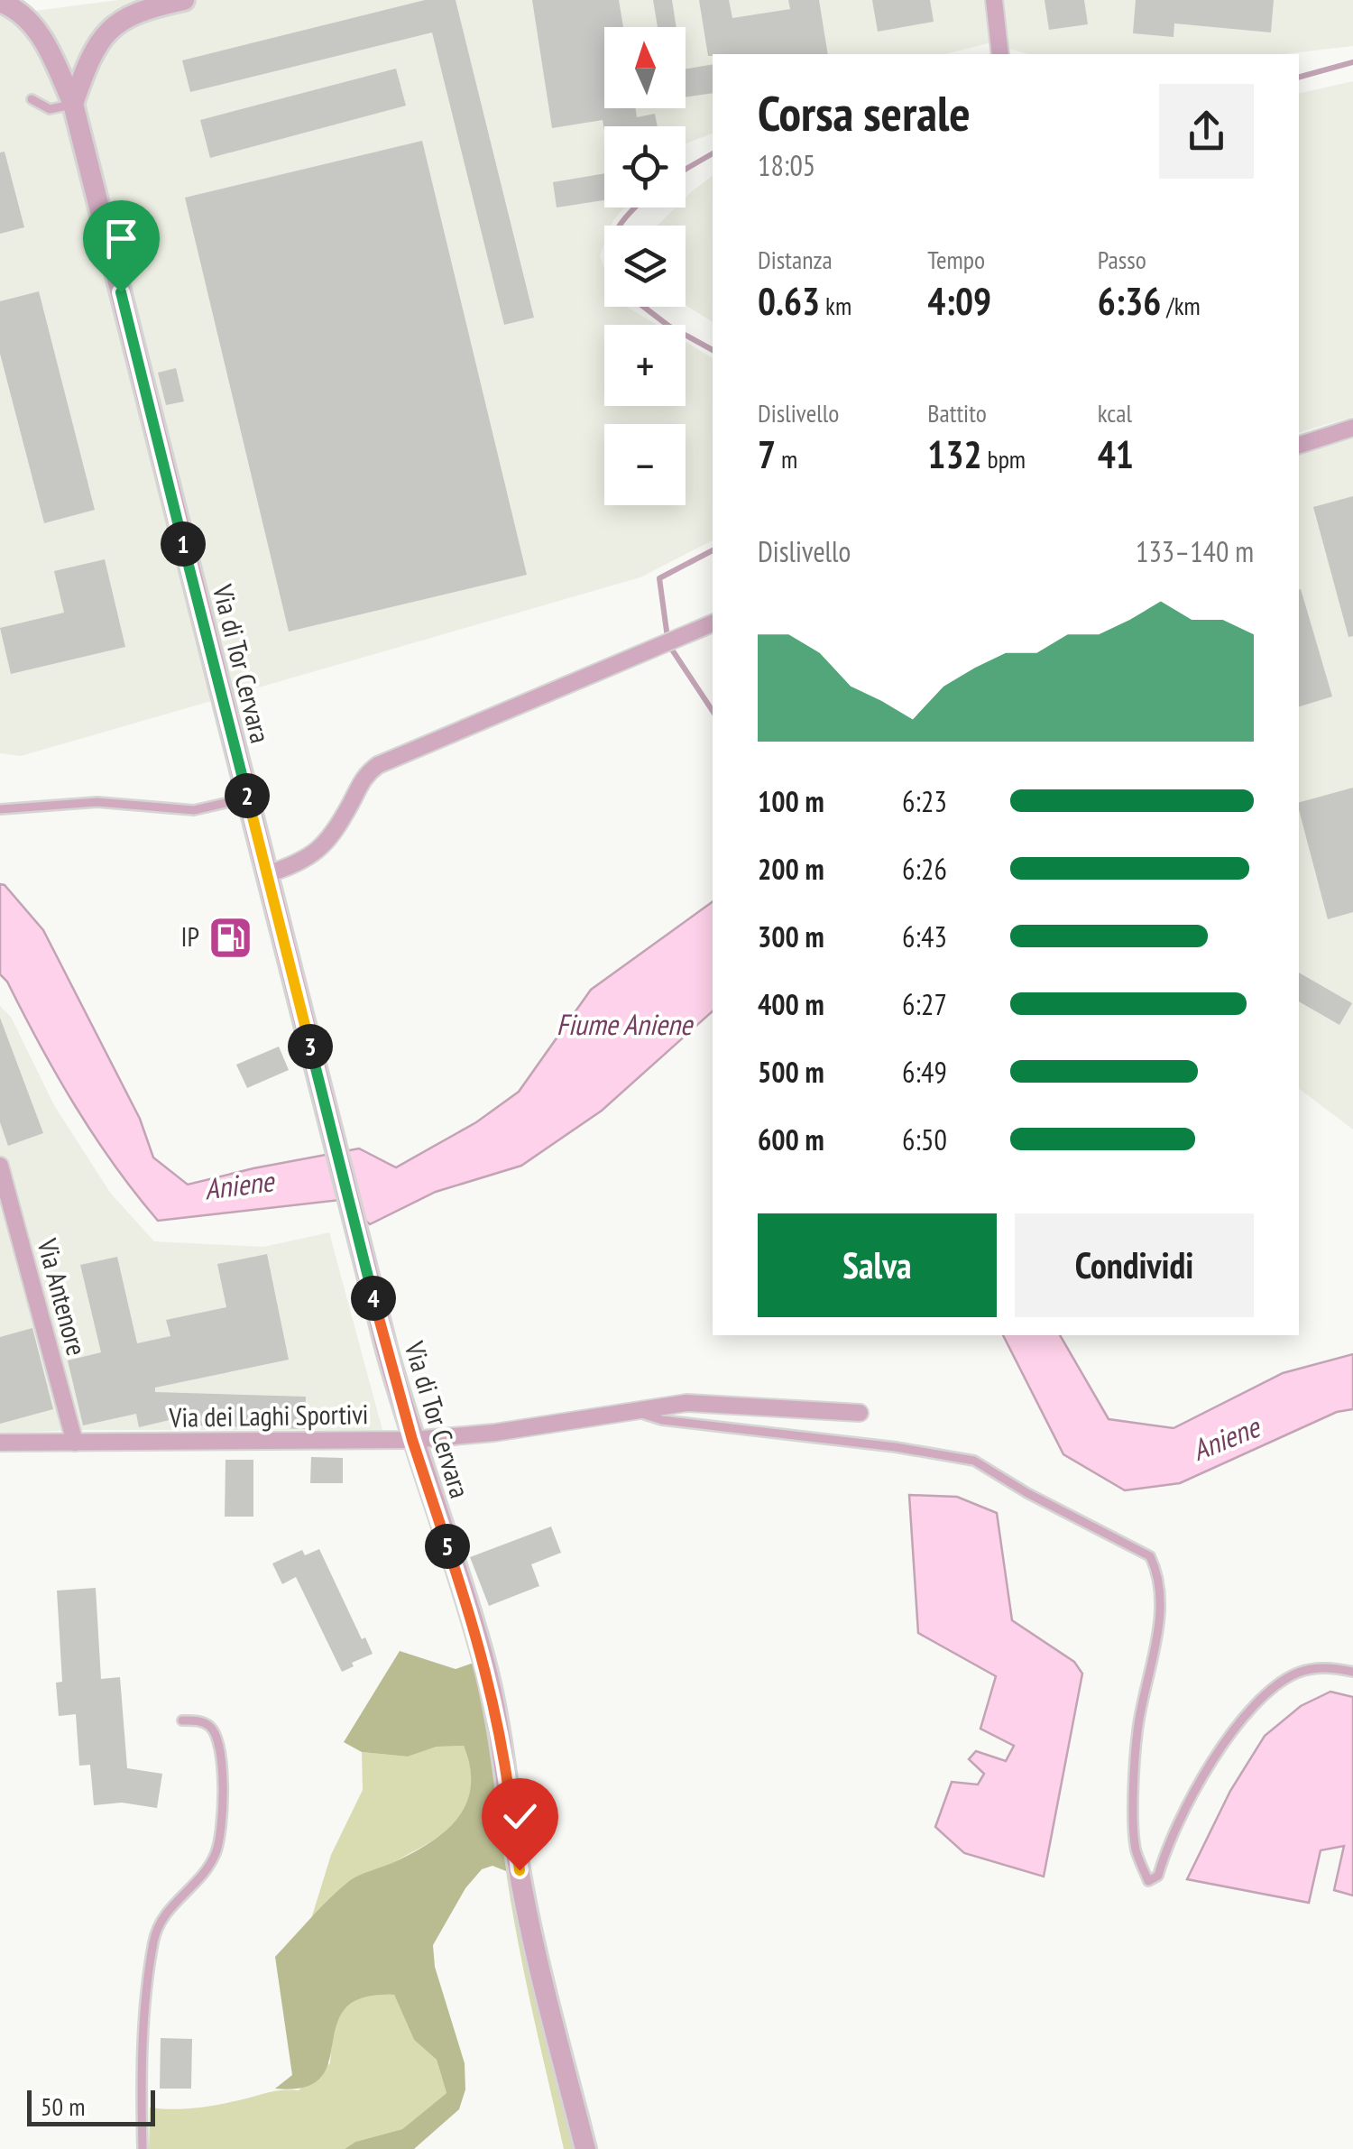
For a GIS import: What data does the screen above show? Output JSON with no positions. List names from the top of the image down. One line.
{"streets":{"street":["Via di Tor Cervara","Via Antenore","Via dei Laghi Sportivi"]},"crossings":[["Via di Tor Cervara","Via dei Laghi Sportivi"],["Via Antenore","Via dei Laghi Sportivi"]],"water":["Fiume Aniene","Aniene"],"places":{"fuel station":["IP"]},"scale_bar":"50 m","north":"top","page":{"map_buttons":["+","−"],"heading":["Corsa serale","18:05"],"stats":[["Distanza","0.63 km"],["Tempo","4:09"],["Passo","6:36 /km"],["Dislivello","7 m"],["Battito","132 bpm"],["kcal","41"]],"chart":["Dislivello","133–140 m"],"pins":["1","2","3","4","5"],"list":[{"name":"100 m","note":"6:23"},{"name":"200 m","note":"6:26"},{"name":"300 m","note":"6:43"},{"name":"400 m","note":"6:27"},{"name":"500 m","note":"6:49"},{"name":"600 m","note":"6:50"}],"buttons":["Salva","Condividi"],"scale":"50 m"}}
